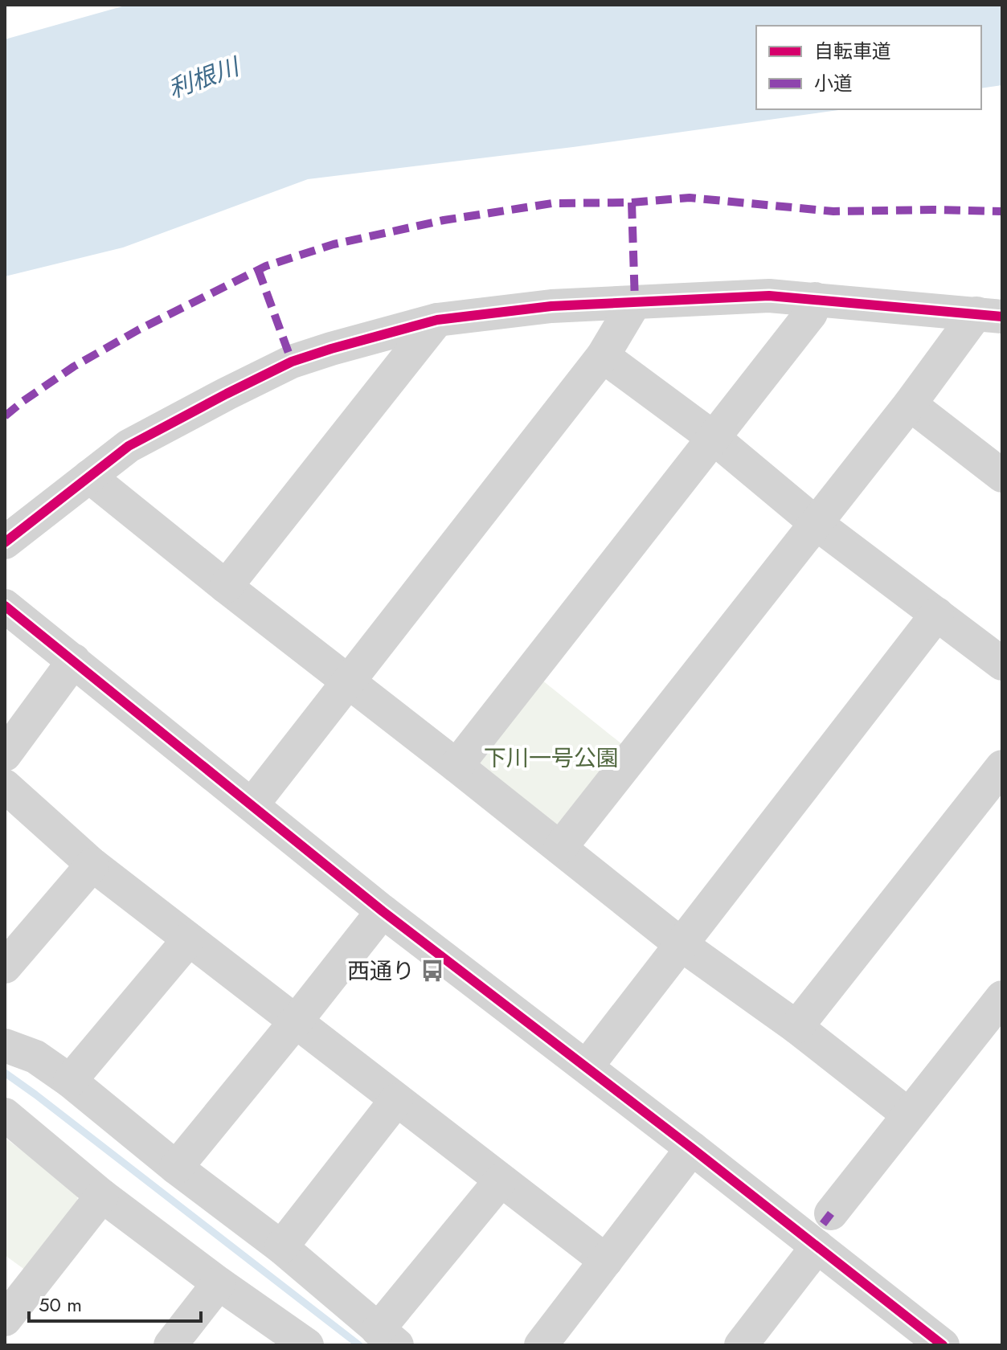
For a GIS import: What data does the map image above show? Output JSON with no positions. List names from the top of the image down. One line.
{"water":["利根川"],"parks":["下川一号公園"],"places":{"bus stop":["西通り"]},"legend":["自転車道","小道"],"scale_bar":"50 m"}
